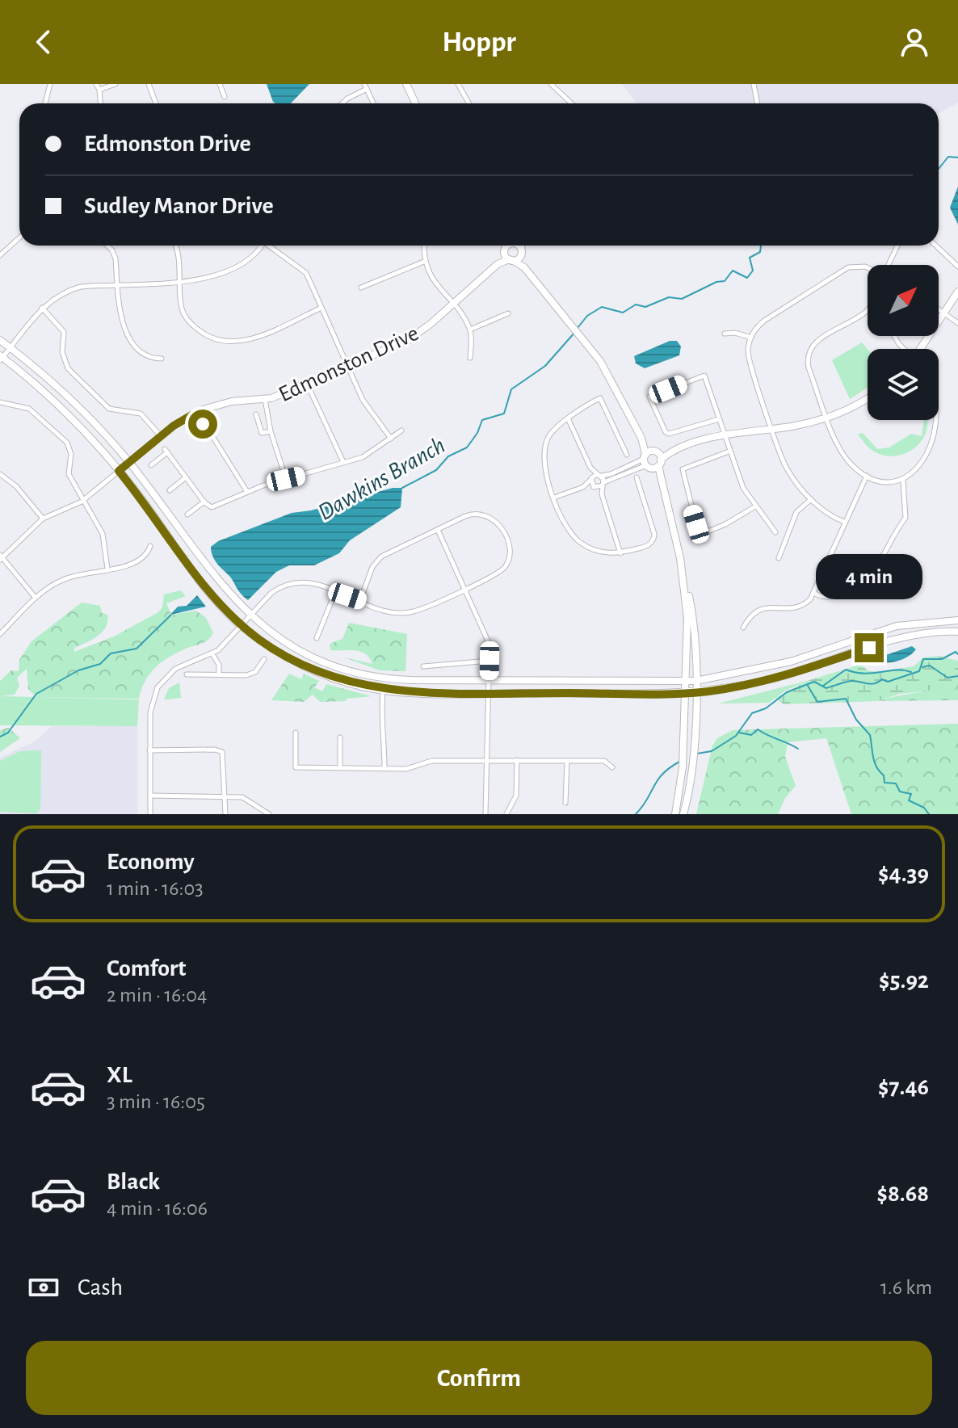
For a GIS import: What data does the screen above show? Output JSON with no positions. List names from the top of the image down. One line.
{"streets":{"main road":["Edmonston Drive"]},"water":["Dawkins Branch"],"north":"top right","page":{"header":"Hoppr","banner":["Edmonston Drive","Sudley Manor Drive"],"bubble":"4 min","list":[{"name":"Economy","note":"1 min · 16:03","value":"$4.39"},{"name":"Comfort","note":"2 min · 16:04","value":"$5.92"},{"name":"XL","note":"3 min · 16:05","value":"$7.46"},{"name":"Black","note":"4 min · 16:06","value":"$8.68"}],"pay":["Cash","1.6 km"],"buttons":"Confirm"}}
